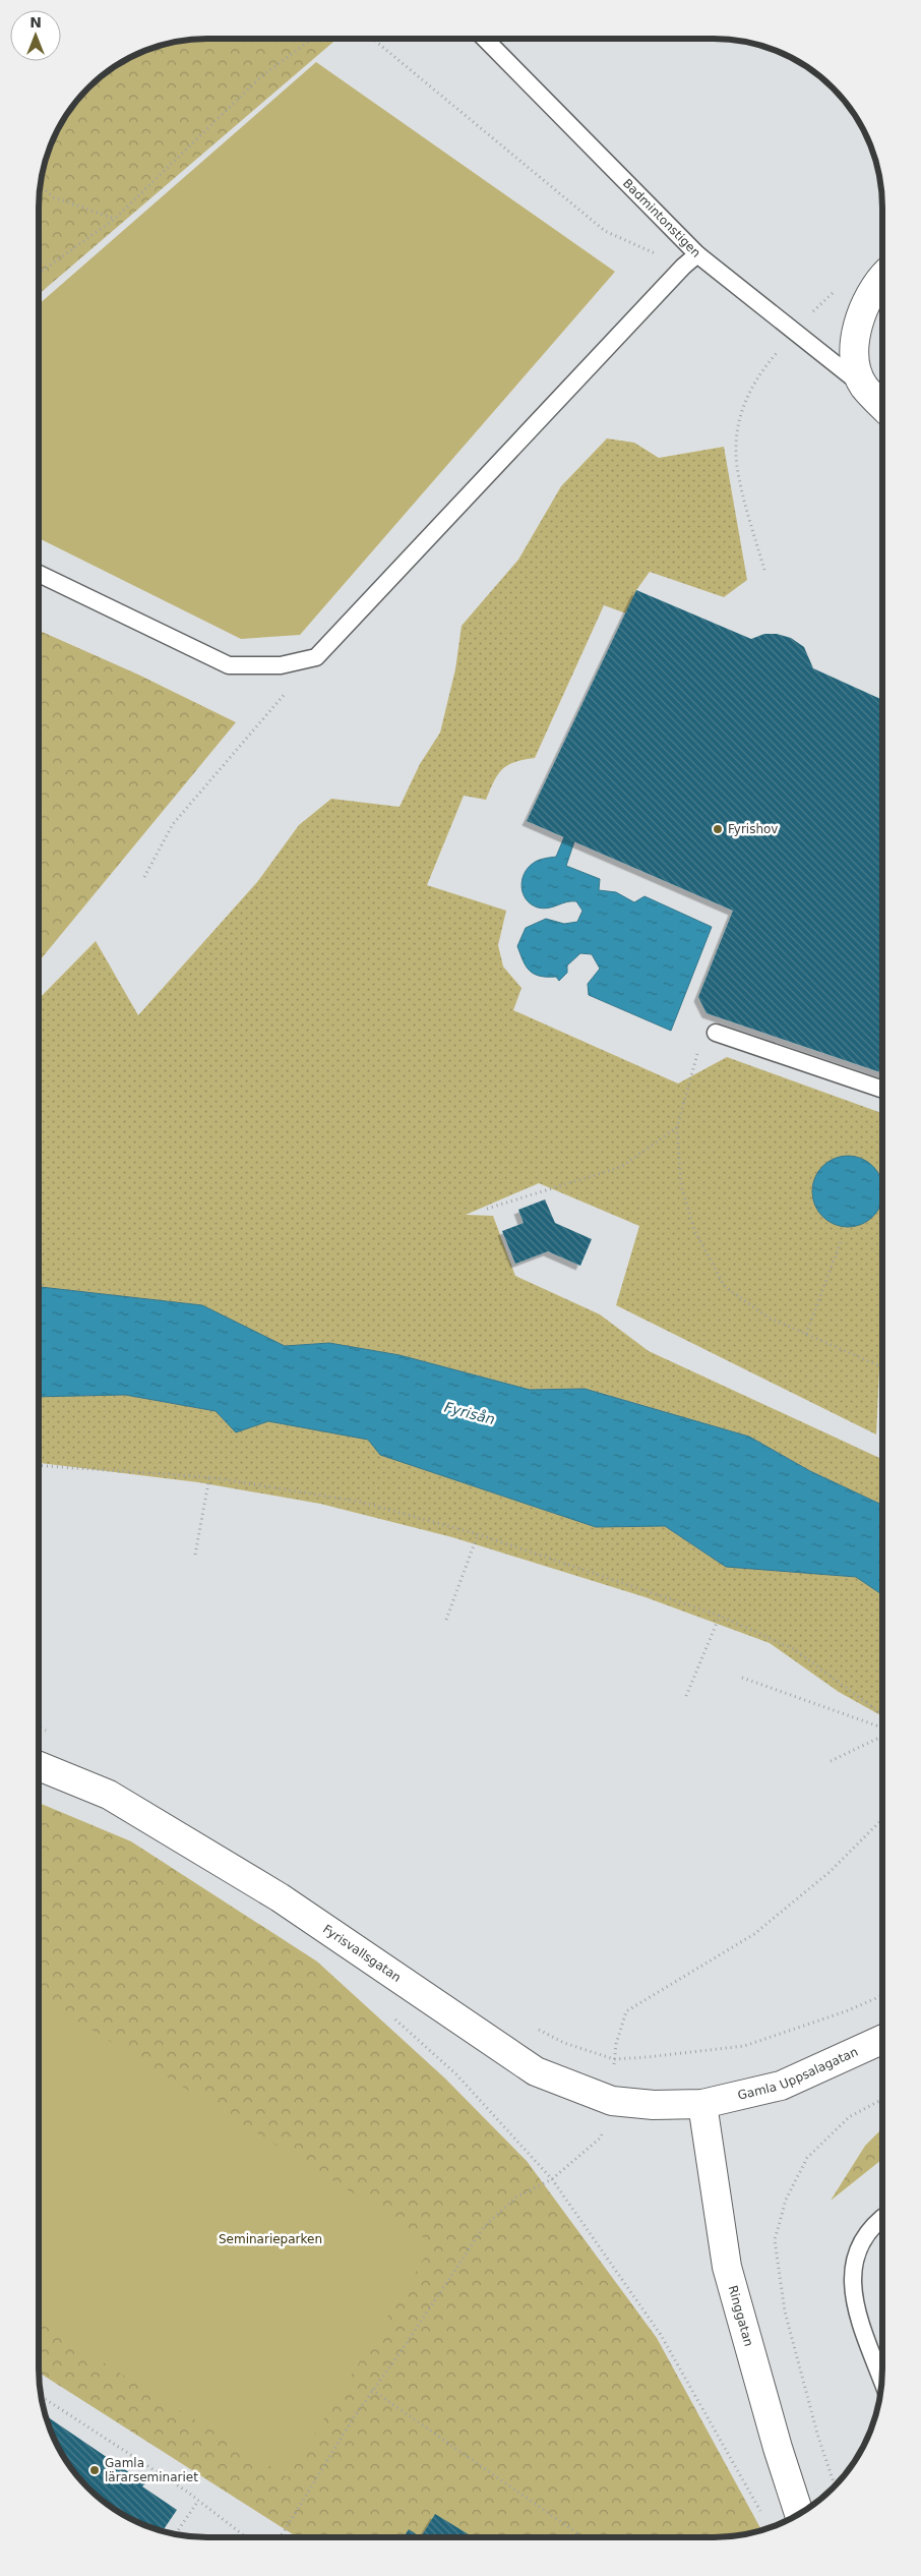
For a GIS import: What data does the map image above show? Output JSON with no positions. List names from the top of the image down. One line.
{"streets":{"street":["Fyrisvallsgatan","Gamla Uppsalagatan","Ringgatan"],"lane":["Badmintonstigen"]},"crossings":[["Fyrisvallsgatan","Gamla Uppsalagatan"],["Fyrisvallsgatan","Ringgatan"],["Gamla Uppsalagatan","Ringgatan"]],"water":["Fyrisån"],"parks":["Seminarieparken"],"places":["Fyrishov","Gamla lärarseminariet"],"north":"top"}
